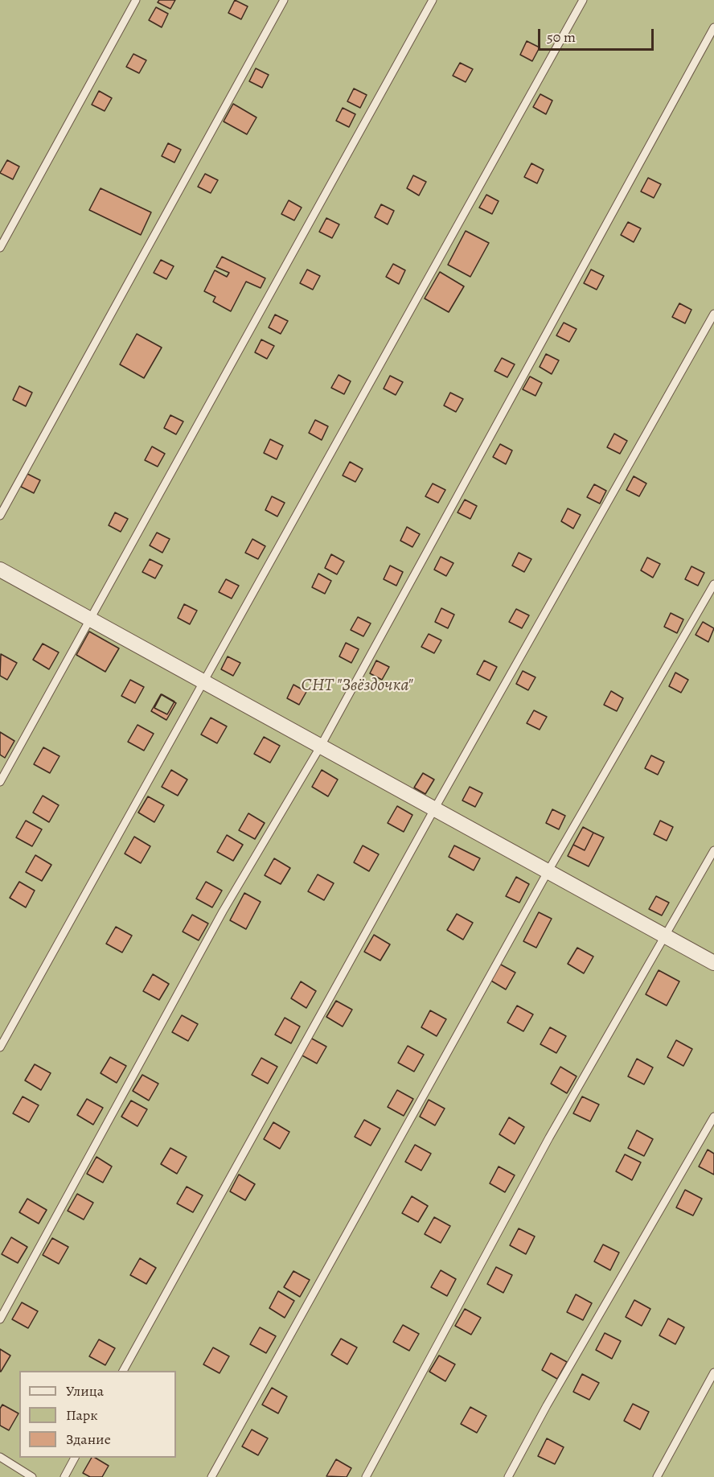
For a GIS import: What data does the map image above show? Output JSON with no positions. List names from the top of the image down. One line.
{"parks":["СНТ \"Звёздочка\""],"legend":["Улица","Парк","Здание"],"scale_bar":"50 m"}
